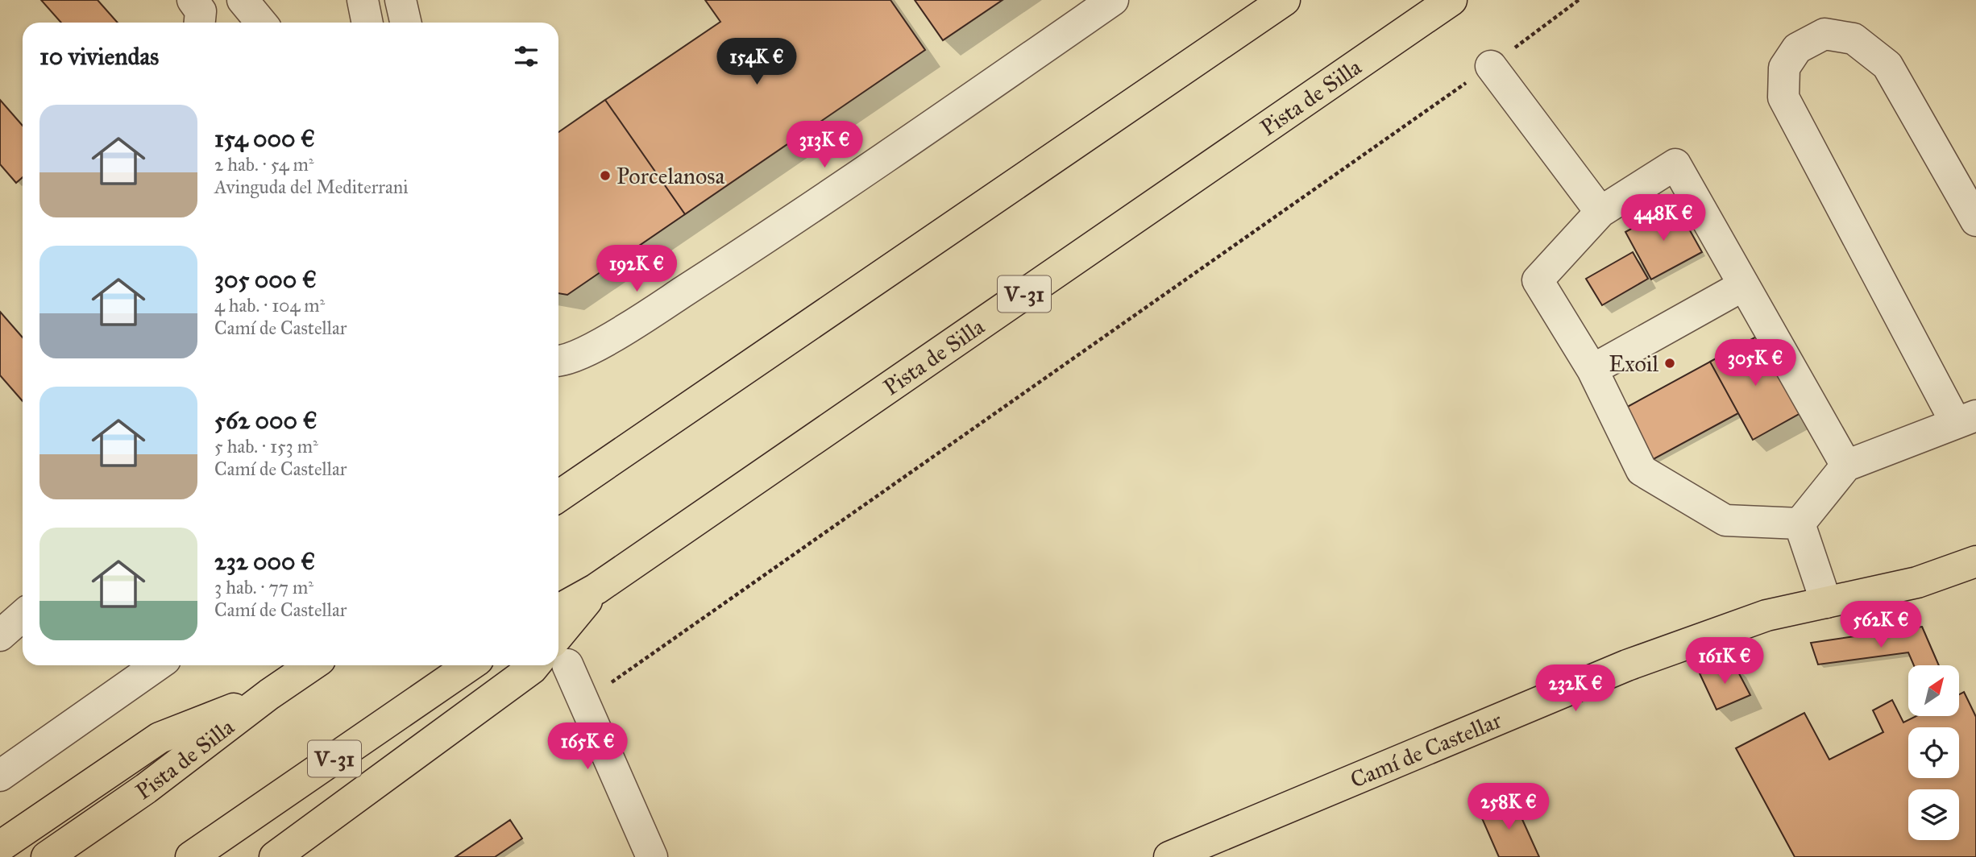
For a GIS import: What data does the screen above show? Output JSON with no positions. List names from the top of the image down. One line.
{"streets":{"main road":["Pista de Silla","V-31","Camí de Castellar"]},"places":["Porcelanosa","Exoil"],"north":"top right","page":{"heading":"10 viviendas","price":["154K €","313K €","448K €","192K €","305K €","562K €","161K €","232K €","165K €","258K €"],"list":[{"name":"154 000 €","note":"2 hab. · 54 m² · Avinguda del Mediterrani"},{"name":"305 000 €","note":"4 hab. · 104 m² · Camí de Castellar"},{"name":"562 000 €","note":"5 hab. · 153 m² · Camí de Castellar"},{"name":"232 000 €","note":"3 hab. · 77 m² · Camí de Castellar"}]}}
